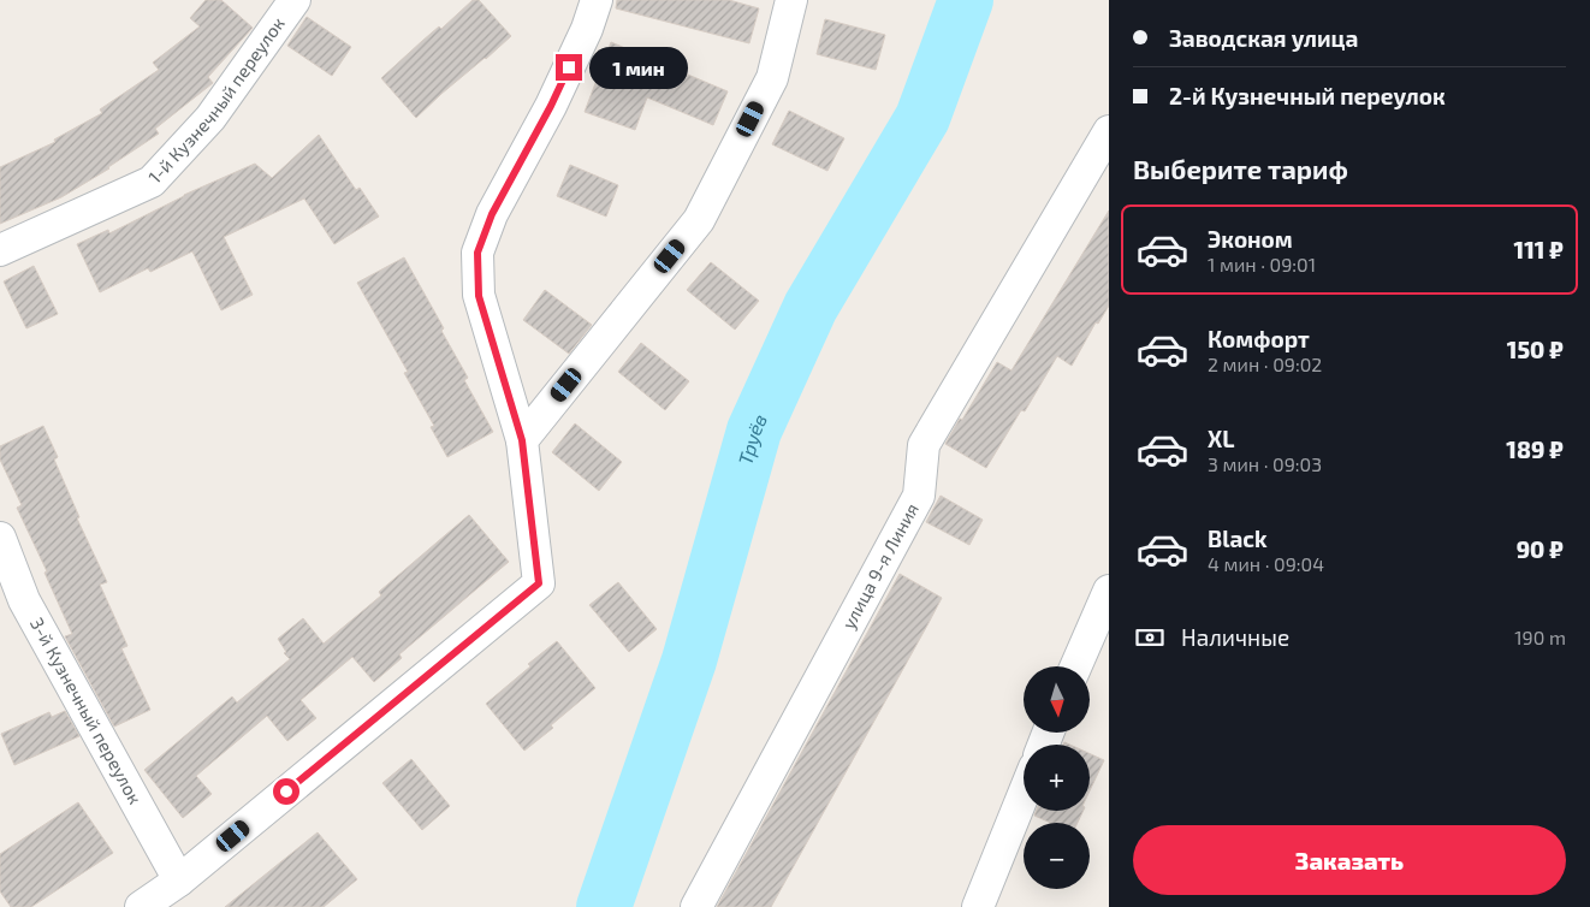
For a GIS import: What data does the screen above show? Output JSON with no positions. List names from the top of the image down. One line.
{"streets":{"street":["1-й Кузнечный переулок","улица 9-я Линия","3-й Кузнечный переулок"]},"water":["Труёв"],"north":"bottom","page":{"banner":["Заводская улица","2-й Кузнечный переулок"],"bubble":"1 мин","heading":"Выберите тариф","list":[{"name":"Эконом","note":"1 мин · 09:01","value":"111 ₽"},{"name":"Комфорт","note":"2 мин · 09:02","value":"150 ₽"},{"name":"XL","note":"3 мин · 09:03","value":"189 ₽"},{"name":"Black","note":"4 мин · 09:04","value":"90 ₽"}],"pay":["Наличные","190 m"],"map_buttons":["+","−"],"buttons":"Заказать"}}
